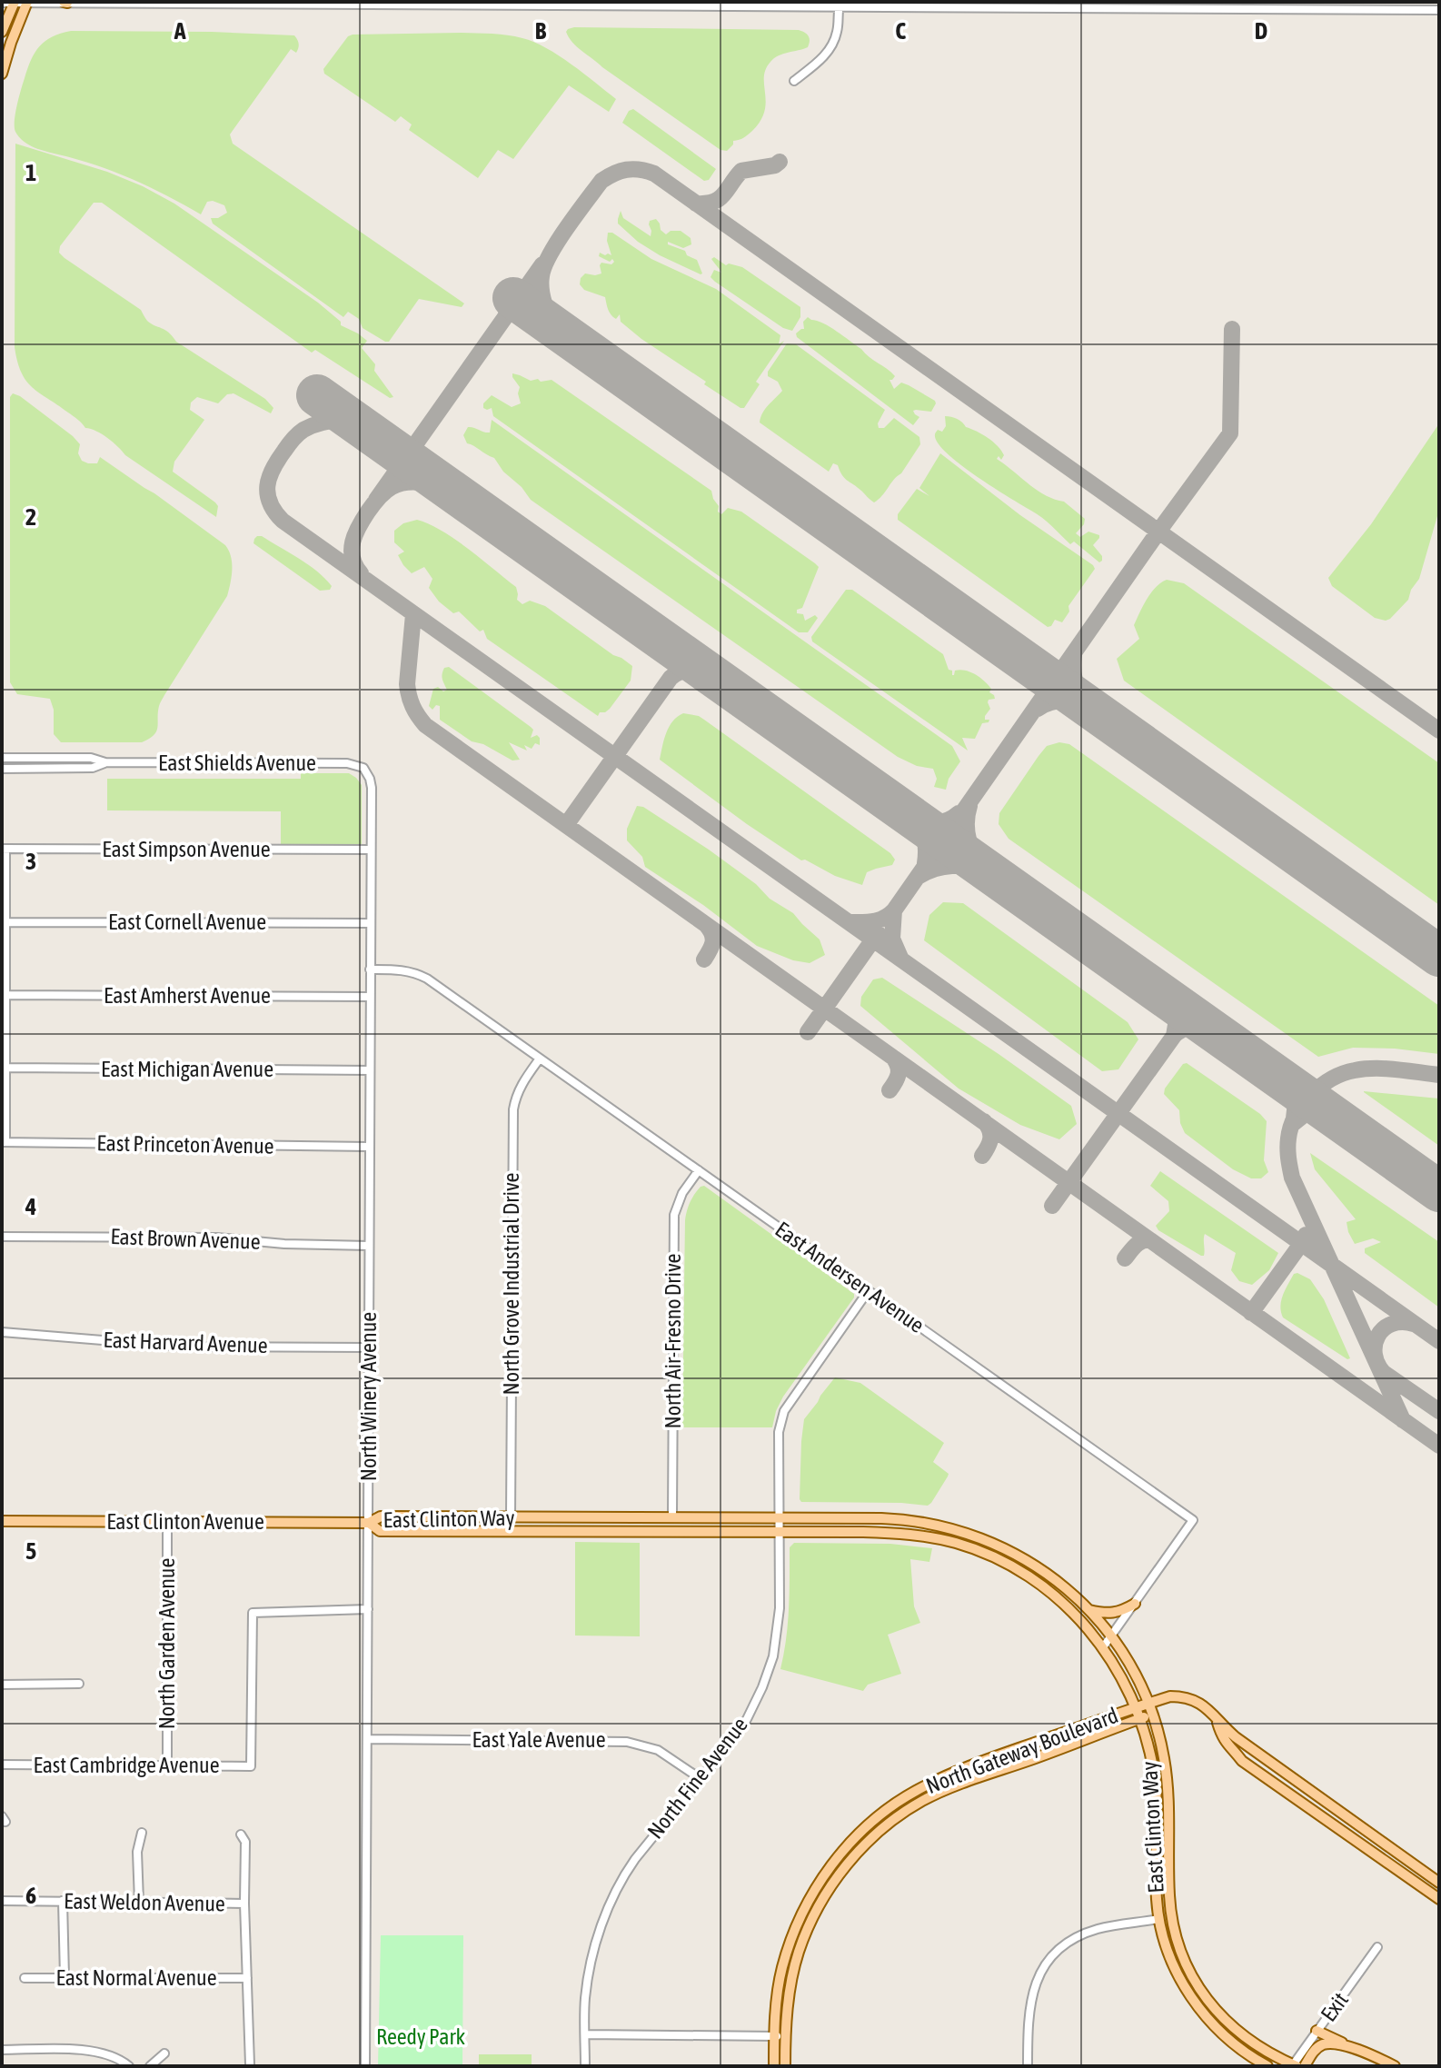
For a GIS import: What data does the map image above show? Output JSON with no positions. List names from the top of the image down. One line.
{"streets":{"main road":["East Clinton Way","East Clinton Avenue","North Gateway Boulevard"],"street":["East Shields Avenue","East Simpson Avenue","East Cornell Avenue","East Amherst Avenue","East Michigan Avenue","East Princeton Avenue","East Brown Avenue","East Andersen Avenue","North Grove Industrial Drive","North Air-Fresno Drive","East Harvard Avenue","North Winery Avenue","North Garden Avenue","East Yale Avenue","East Cambridge Avenue","North Fine Avenue","East Weldon Avenue","East Normal Avenue","Exit"]},"crossings":[["East Shields Avenue","North Winery Avenue"],["East Simpson Avenue","North Winery Avenue"],["East Cornell Avenue","North Winery Avenue"],["East Amherst Avenue","North Winery Avenue"],["East Michigan Avenue","North Winery Avenue"],["East Princeton Avenue","North Winery Avenue"],["East Brown Avenue","North Winery Avenue"],["East Andersen Avenue","North Grove Industrial Drive"],["East Andersen Avenue","North Air-Fresno Drive"],["East Andersen Avenue","North Winery Avenue"],["East Andersen Avenue","East Clinton Way"],["East Andersen Avenue","North Fine Avenue"],["North Grove Industrial Drive","East Clinton Way"],["North Air-Fresno Drive","East Clinton Way"],["East Harvard Avenue","North Winery Avenue"],["North Winery Avenue","East Clinton Way"],["North Winery Avenue","East Clinton Avenue"],["North Winery Avenue","East Yale Avenue"],["North Winery Avenue","East Cambridge Avenue"],["East Clinton Way","East Clinton Avenue"],["East Clinton Way","North Gateway Boulevard"],["East Clinton Way","North Fine Avenue"],["East Clinton Way","Exit"],["East Clinton Avenue","North Garden Avenue"],["North Garden Avenue","East Cambridge Avenue"],["East Yale Avenue","North Fine Avenue"]],"parks":["Reedy Park"],"grid":{"columns":["A","B","C","D"],"rows":["1","2","3","4","5","6"]}}
